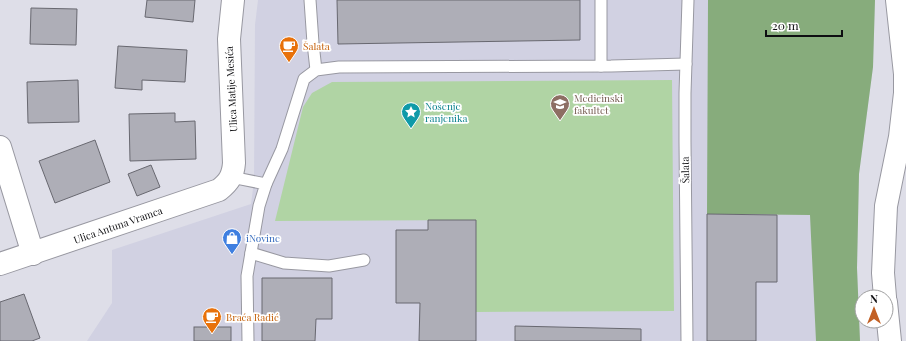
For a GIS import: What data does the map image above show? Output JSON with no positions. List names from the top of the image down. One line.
{"streets":{"street":["Ulica Matije Mesića","Ulica Antuna Vramca"],"lane":["Šalata"]},"crossings":[["Ulica Matije Mesića","Ulica Antuna Vramca"]],"places":{"cafe":["Šalata","Braća Radić"],"school or university":["Medicinski fakultet"],"place":["Nošenje ranjenika"],"shop":["iNovine"]},"scale_bar":"20 m","north":"top"}
